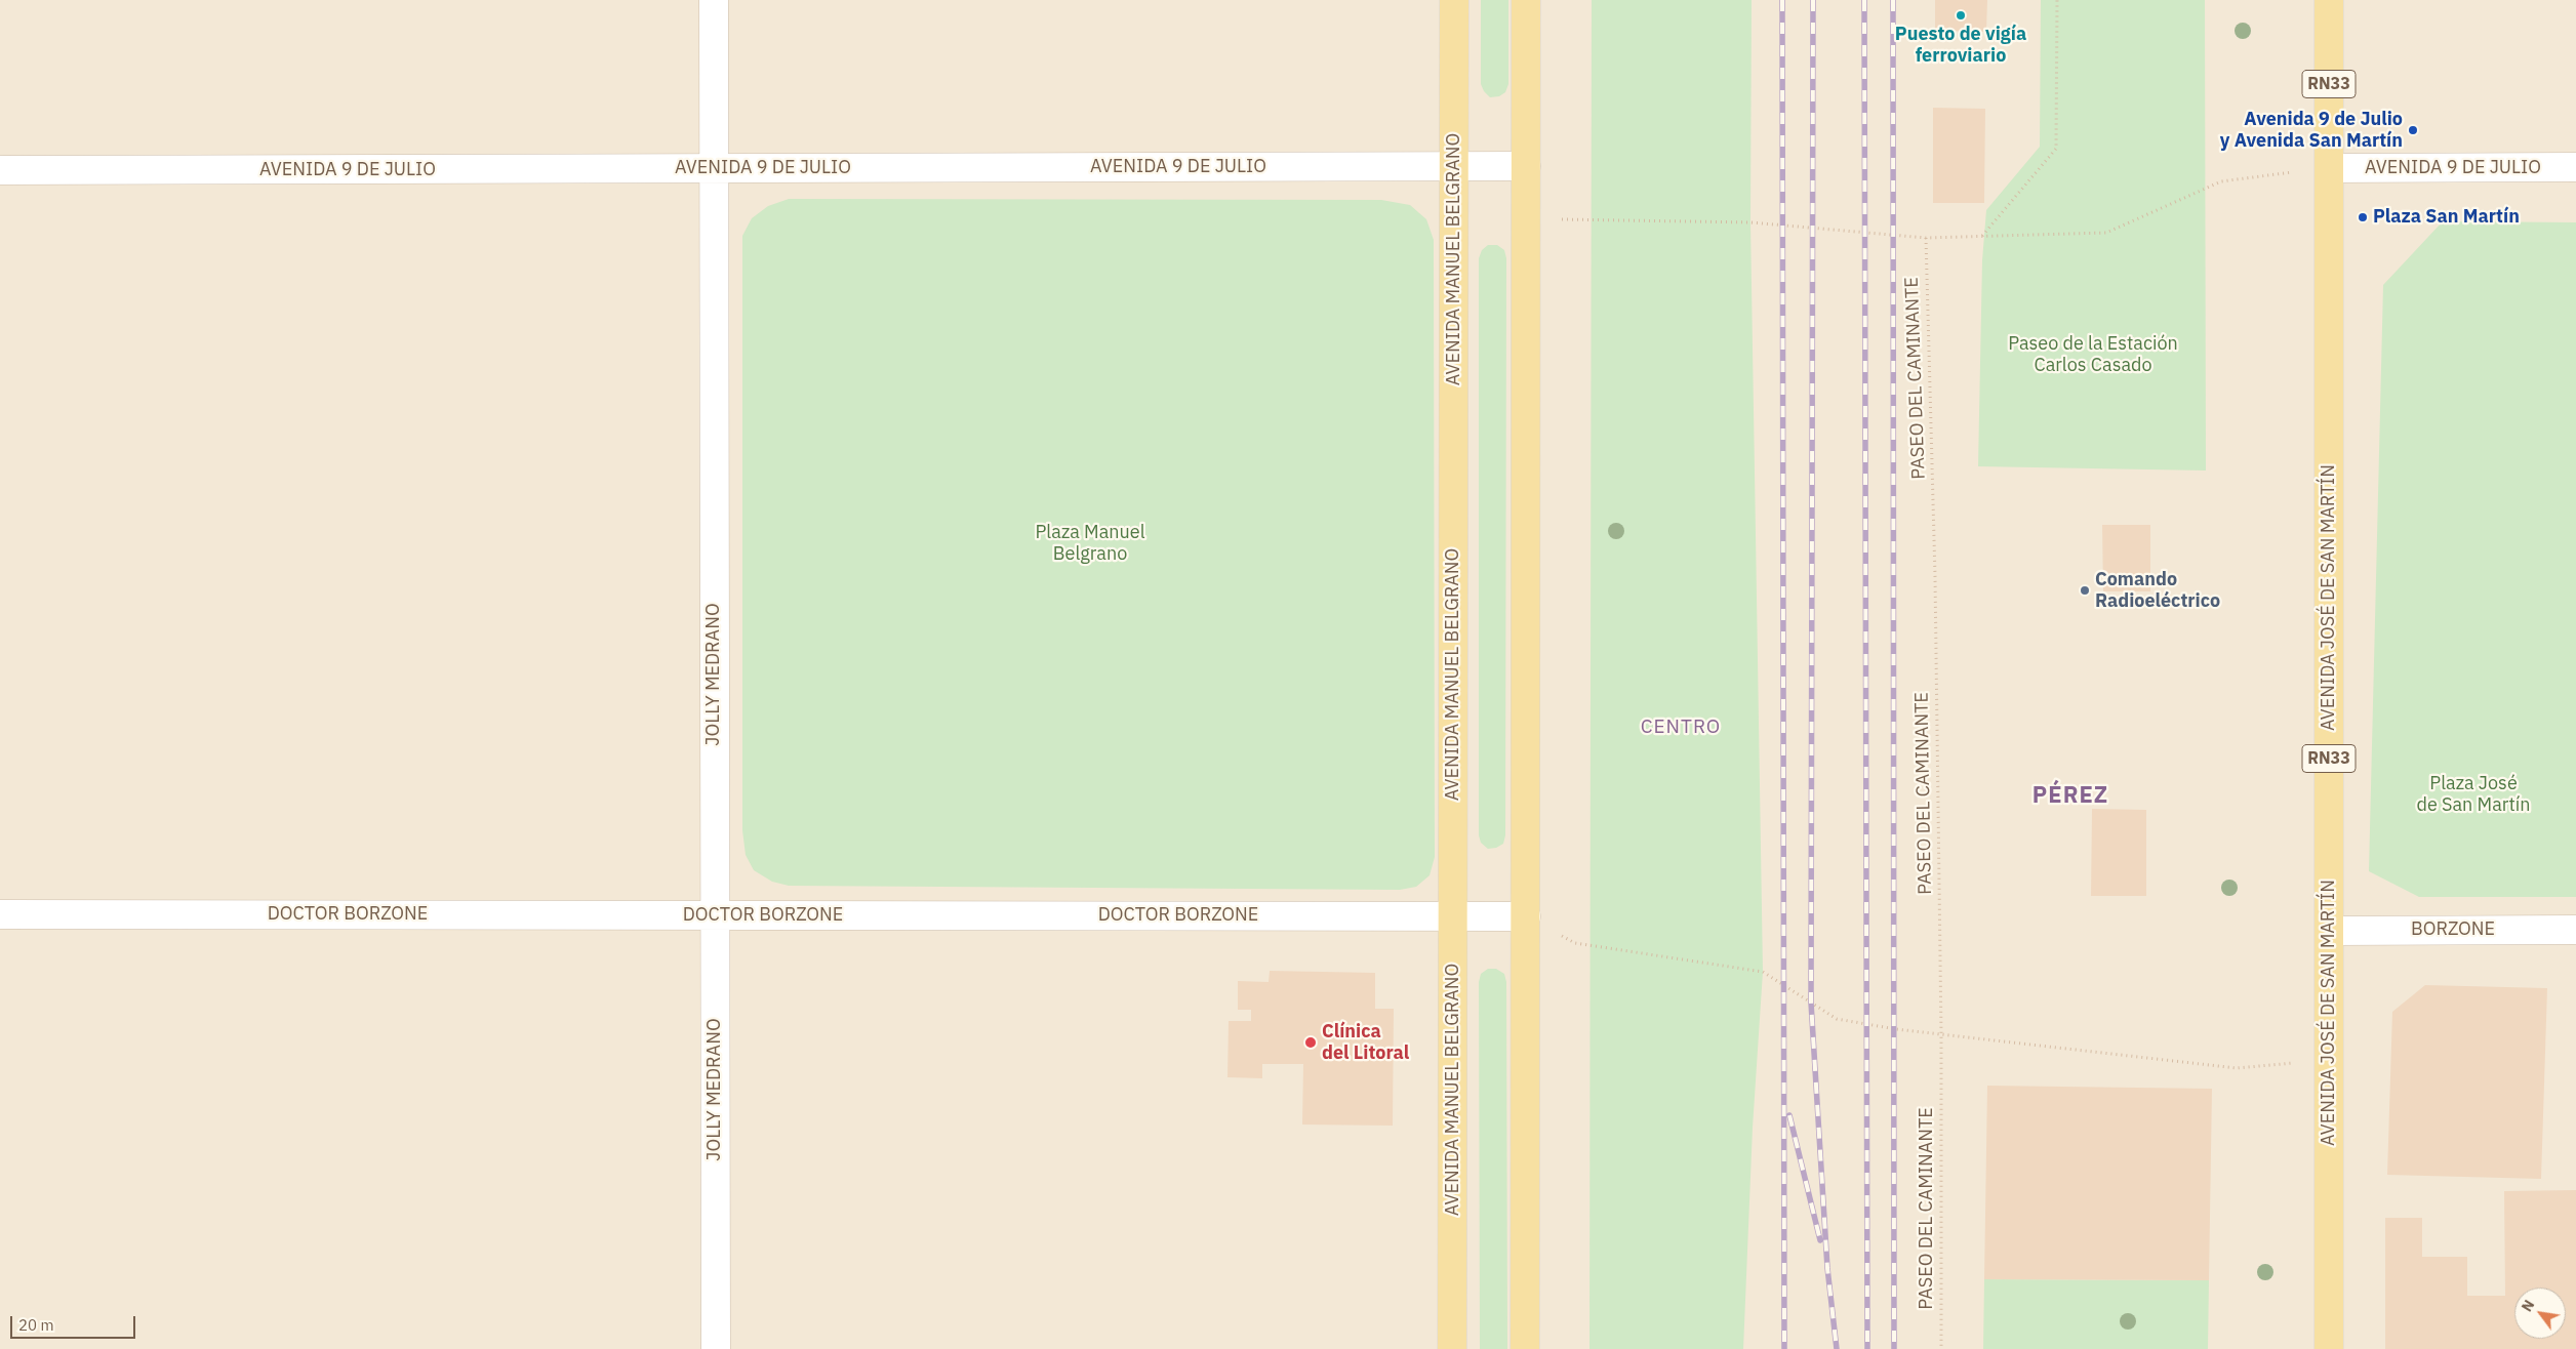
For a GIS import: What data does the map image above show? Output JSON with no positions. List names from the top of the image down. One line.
{"streets":{"main road":["RN33","AVENIDA MANUEL BELGRANO","AVENIDA JOSÉ DE SAN MARTÍN"],"street":["AVENIDA 9 DE JULIO","JOLLY MEDRANO","DOCTOR BORZONE","BORZONE"],"path":["PASEO DEL CAMINANTE"]},"crossings":[["AVENIDA 9 DE JULIO","AVENIDA MANUEL BELGRANO"],["AVENIDA 9 DE JULIO","AVENIDA JOSÉ DE SAN MARTÍN"],["AVENIDA 9 DE JULIO","JOLLY MEDRANO"],["AVENIDA MANUEL BELGRANO","DOCTOR BORZONE"],["AVENIDA JOSÉ DE SAN MARTÍN","BORZONE"],["JOLLY MEDRANO","DOCTOR BORZONE"]],"districts":["CENTRO","PÉREZ"],"parks":["Paseo de la Estación Carlos Casado","Plaza Manuel Belgrano","Plaza José de San Martín"],"places":["Puesto de vigía ferroviario","Avenida 9 de Julio y Avenida San Martín","Plaza San Martín","Comando Radioeléctrico","Clínica del Litoral"],"scale_bar":"20 m","north":"top left"}
